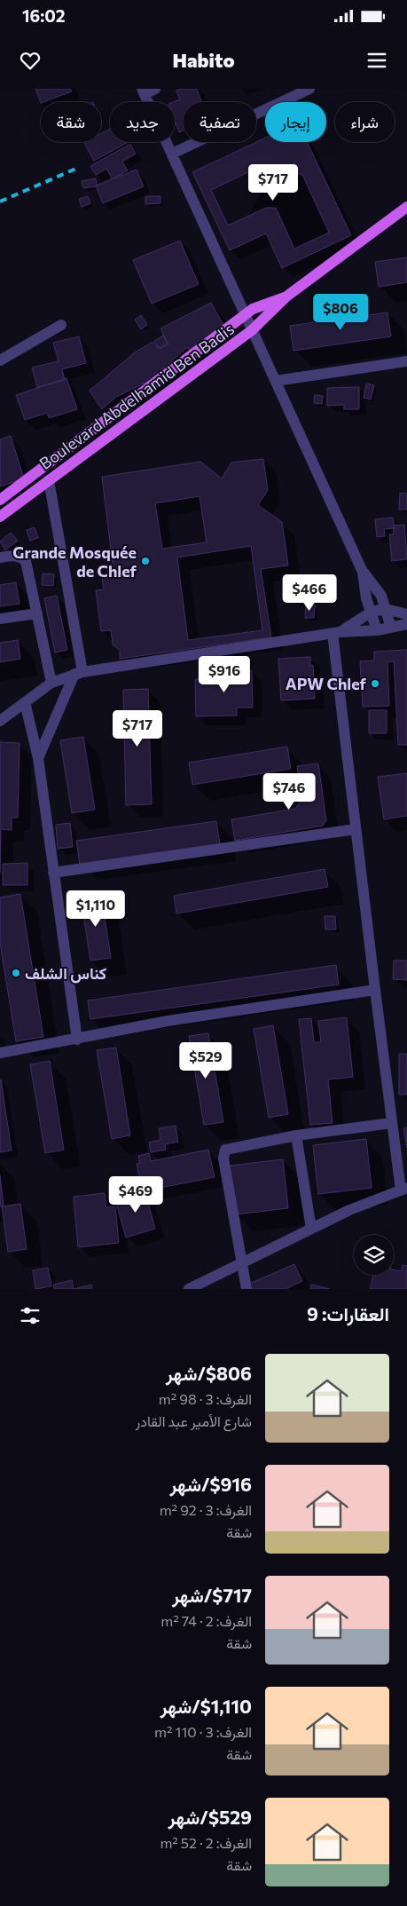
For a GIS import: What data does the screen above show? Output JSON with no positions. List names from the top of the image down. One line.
{"streets":{"main road":["Boulevard Abdelhamid Ben Badis"]},"places":["Grande Mosquée de Chlef","APW Chlef","كناس الشلف"],"page":{"status":"16:02","header":"Habito","chip":["شراء","إيجار","تصفية","جديد","شقة"],"price":["$717","$806","$466","$916","$717","$746","$1,110","$529","$469"],"heading":"العقارات: 9","list":[{"name":"$806/شهر","note":"الغرف: 3 · 98 m² · شارع الأمير عبد القادر"},{"name":"$916/شهر","note":"الغرف: 3 · 92 m² · شقة"},{"name":"$717/شهر","note":"الغرف: 2 · 74 m² · شقة"},{"name":"$1,110/شهر","note":"الغرف: 3 · 110 m² · شقة"},{"name":"$529/شهر","note":"الغرف: 2 · 52 m² · شقة"}]}}
